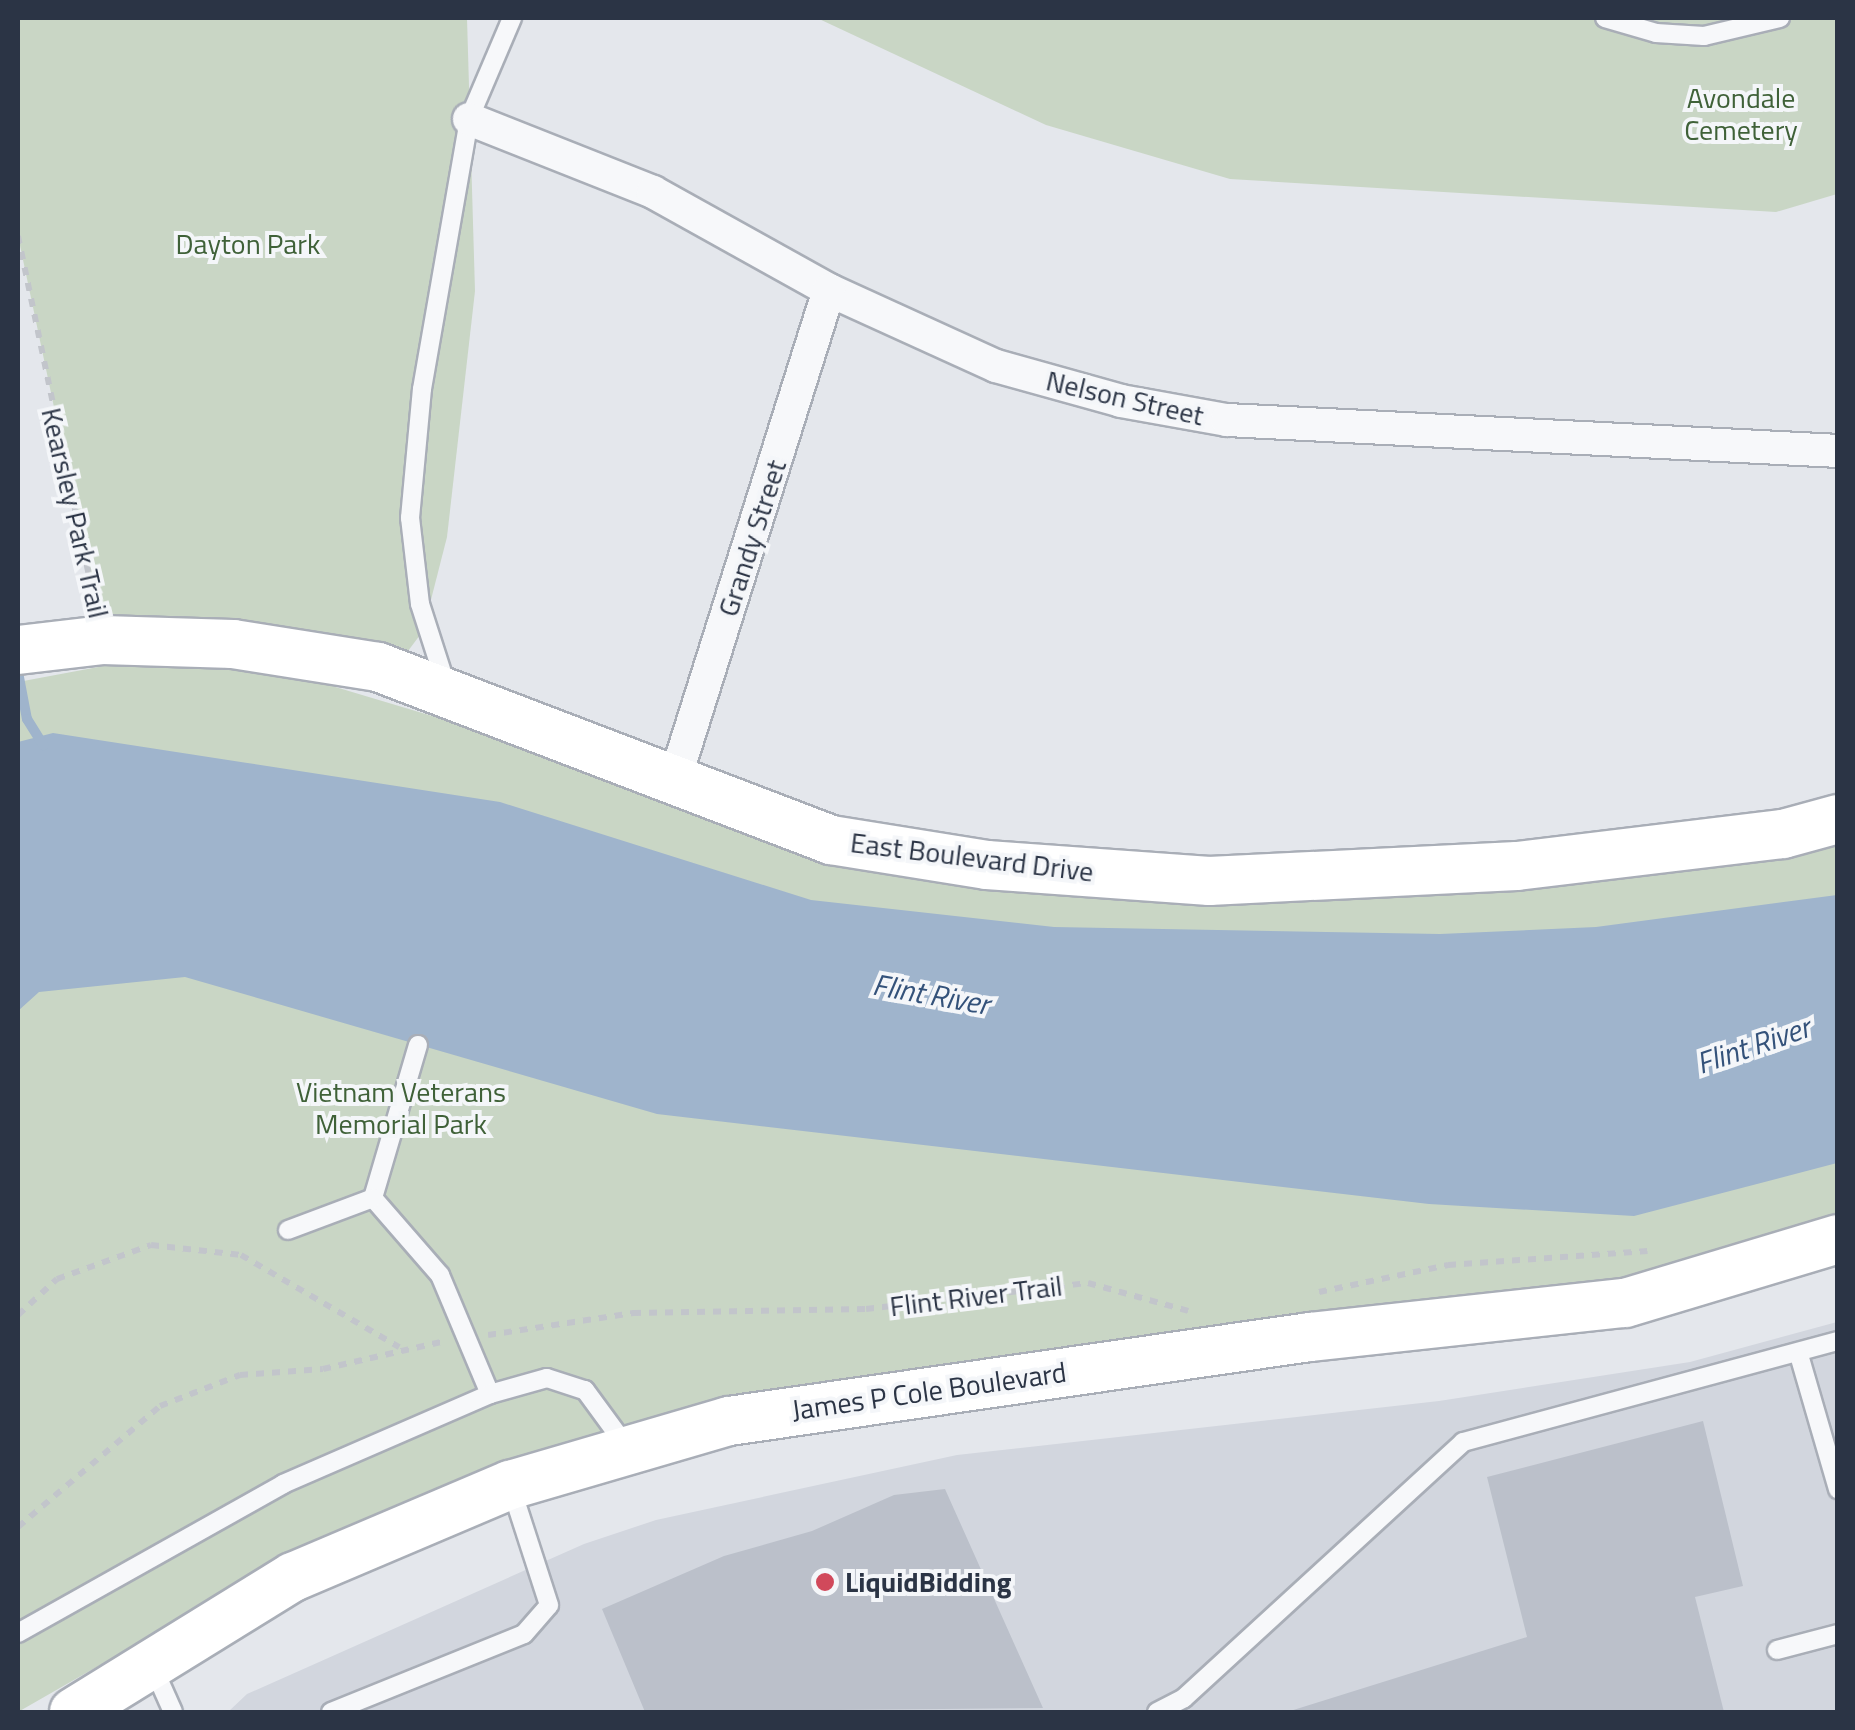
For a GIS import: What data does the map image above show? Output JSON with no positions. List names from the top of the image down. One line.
{"streets":{"street":["Nelson Street","Grandy Street","East Boulevard Drive","James P Cole Boulevard"],"path":["Kearsley Park Trail","Flint River Trail"]},"crossings":[["Nelson Street","Grandy Street"],["Kearsley Park Trail","East Boulevard Drive"],["Grandy Street","East Boulevard Drive"]],"water":["Flint River"],"parks":["Avondale Cemetery","Dayton Park","Vietnam Veterans Memorial Park"],"places":["LiquidBidding"]}
